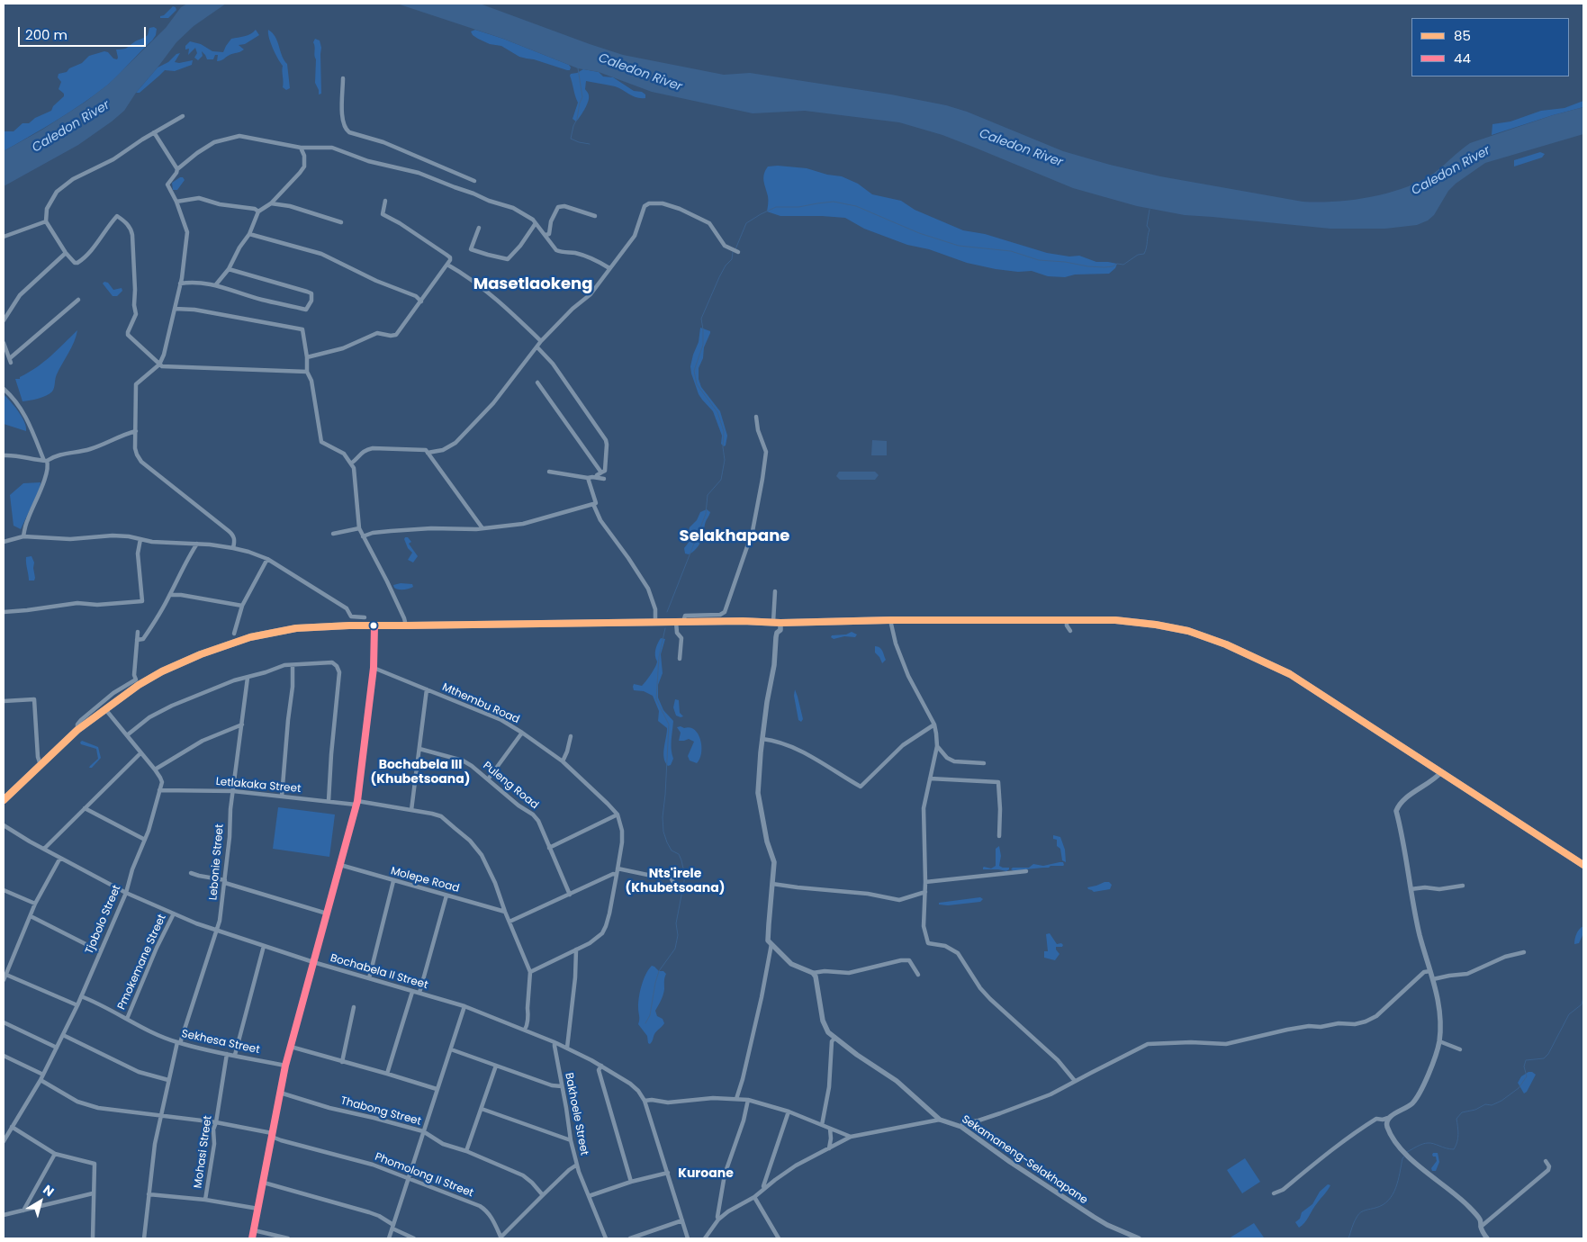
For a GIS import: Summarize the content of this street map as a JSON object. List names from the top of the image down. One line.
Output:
{"streets":{"street":["Mthembu Road","Letlakaka Street","Puleng Road","Lebonie Street","Molepe Road","Tjobolo Street","Pmokemane Street","Bochabela II Street","Sekhesa Street","Thabong Street","Bakhoele Street","Mohasi Street","Sekamaneng-Selakhapane","Phomolong II Street"]},"crossings":[["Letlakaka Street","Lebonie Street"],["Letlakaka Street","Molepe Road"],["Letlakaka Street","Tjobolo Street"],["Lebonie Street","Bochabela II Street"],["Lebonie Street","Sekhesa Street"],["Lebonie Street","Phomolong II Street"],["Tjobolo Street","Bochabela II Street"],["Tjobolo Street","Sekhesa Street"],["Tjobolo Street","Phomolong II Street"],["Pmokemane Street","Bochabela II Street"],["Pmokemane Street","Sekhesa Street"],["Bochabela II Street","Bakhoele Street"],["Sekhesa Street","Mohasi Street"],["Mohasi Street","Phomolong II Street"]],"districts":["Masetlaokeng","Selakhapane","Bochabela III (Khubetsoana)","Nts'irele (Khubetsoana)","Kuroane"],"water":["Caledon River"],"lines":["transit line 85","transit line 44"],"legend":["85","44"],"scale_bar":"200 m","north":"top right"}
